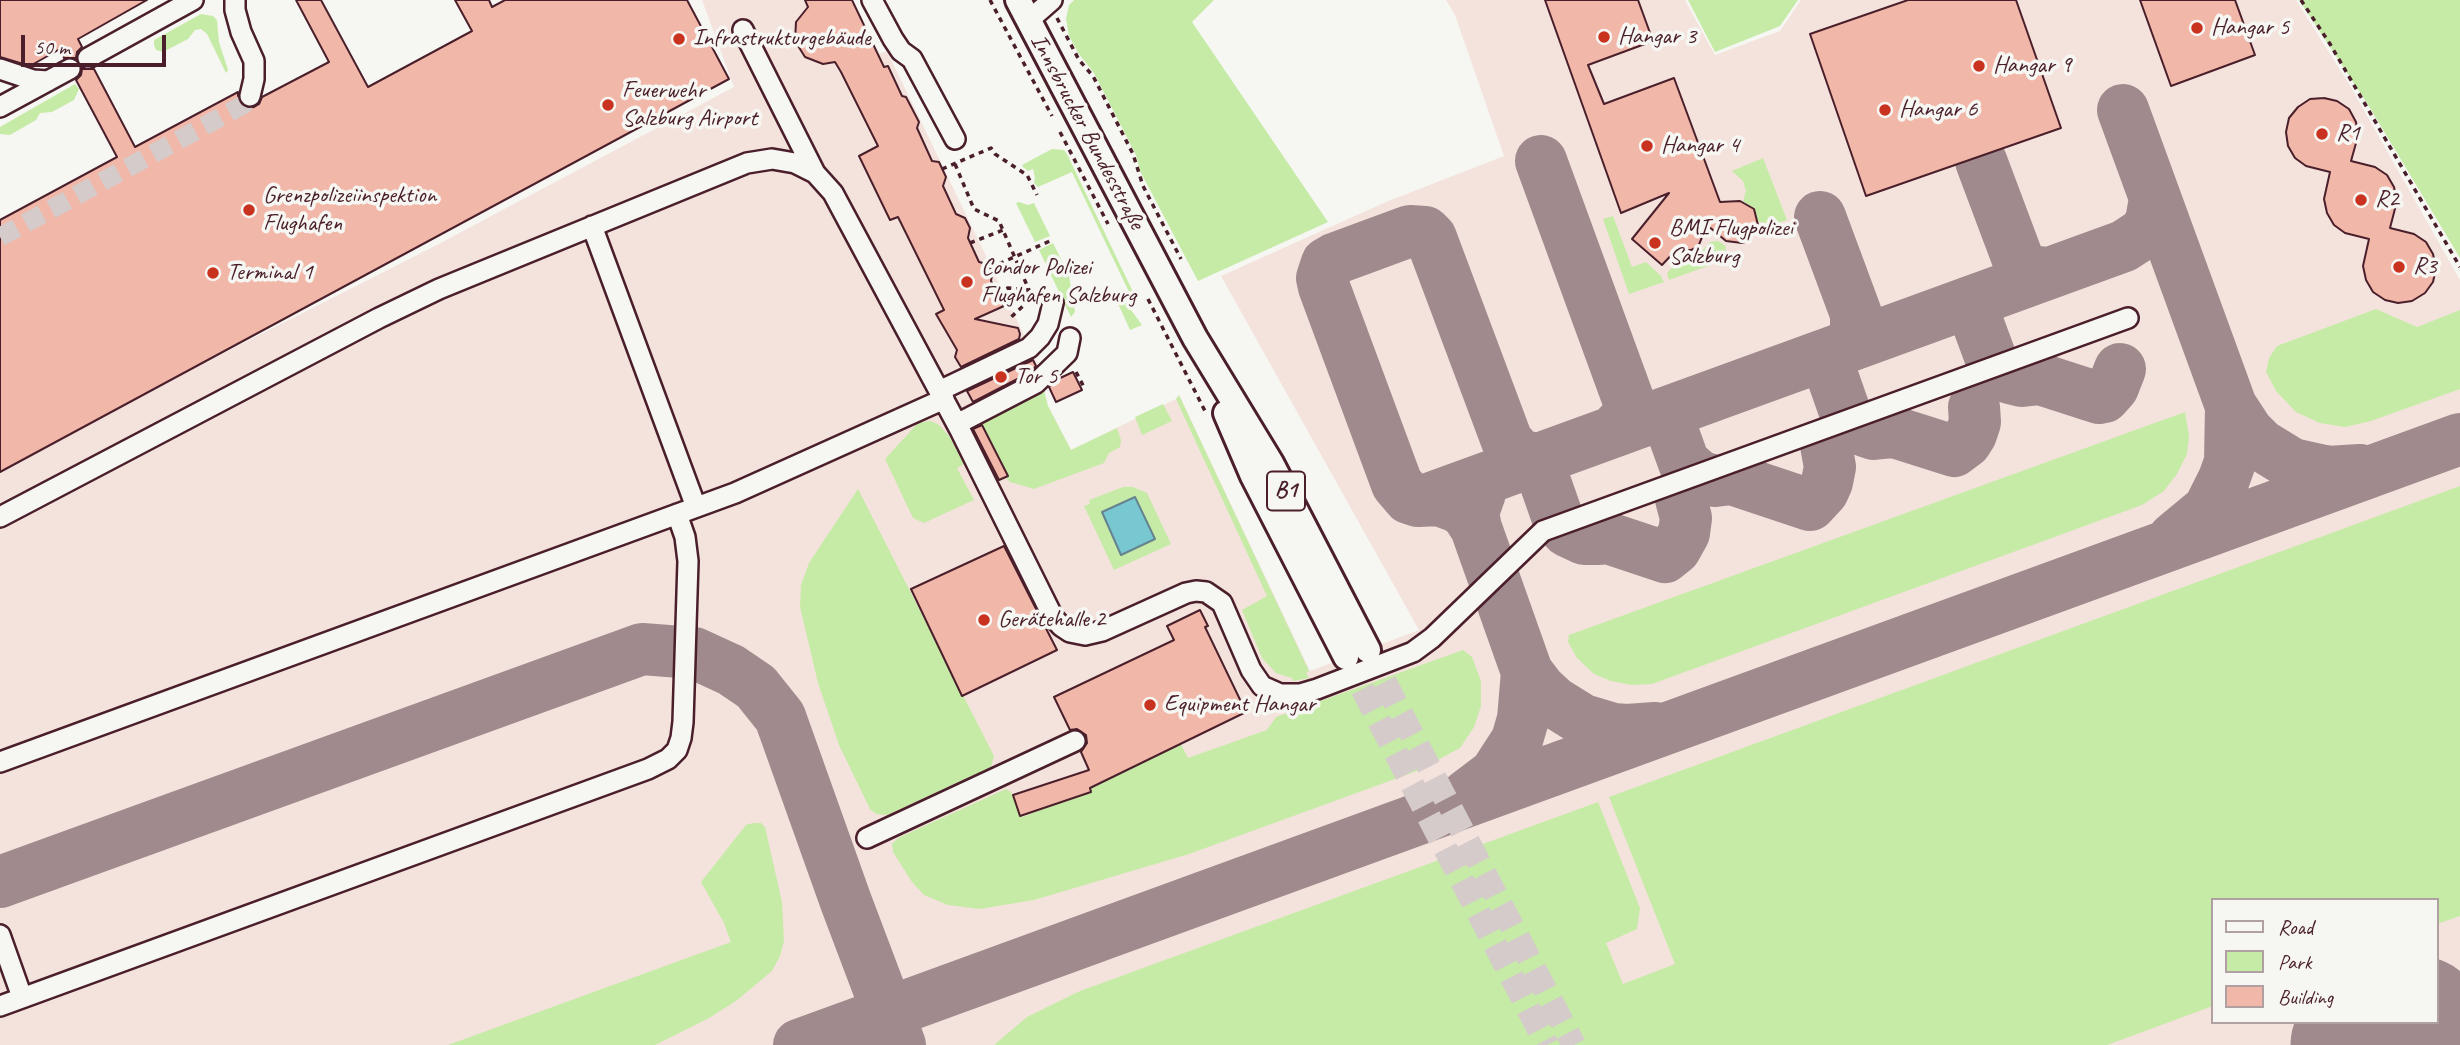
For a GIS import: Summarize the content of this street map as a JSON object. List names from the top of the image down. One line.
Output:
{"streets":{"main road":["Innsbrucker Bundesstraße","B1"]},"places":["Hangar 5","Hangar 3","Infrastrukturgebäude","Hangar 9","Feuerwehr Salzburg Airport","Hangar 6","R1","Hangar 4","R2","Grenzpolizeiinspektion Flughafen","BMI Flugpolizei Salzburg","R3","Terminal 1","Condor Polizei Flughafen Salzburg","Tor 5","Gerätehalle 2","Equipment Hangar"],"legend":["Road","Park","Building"],"scale_bar":"50 m"}
